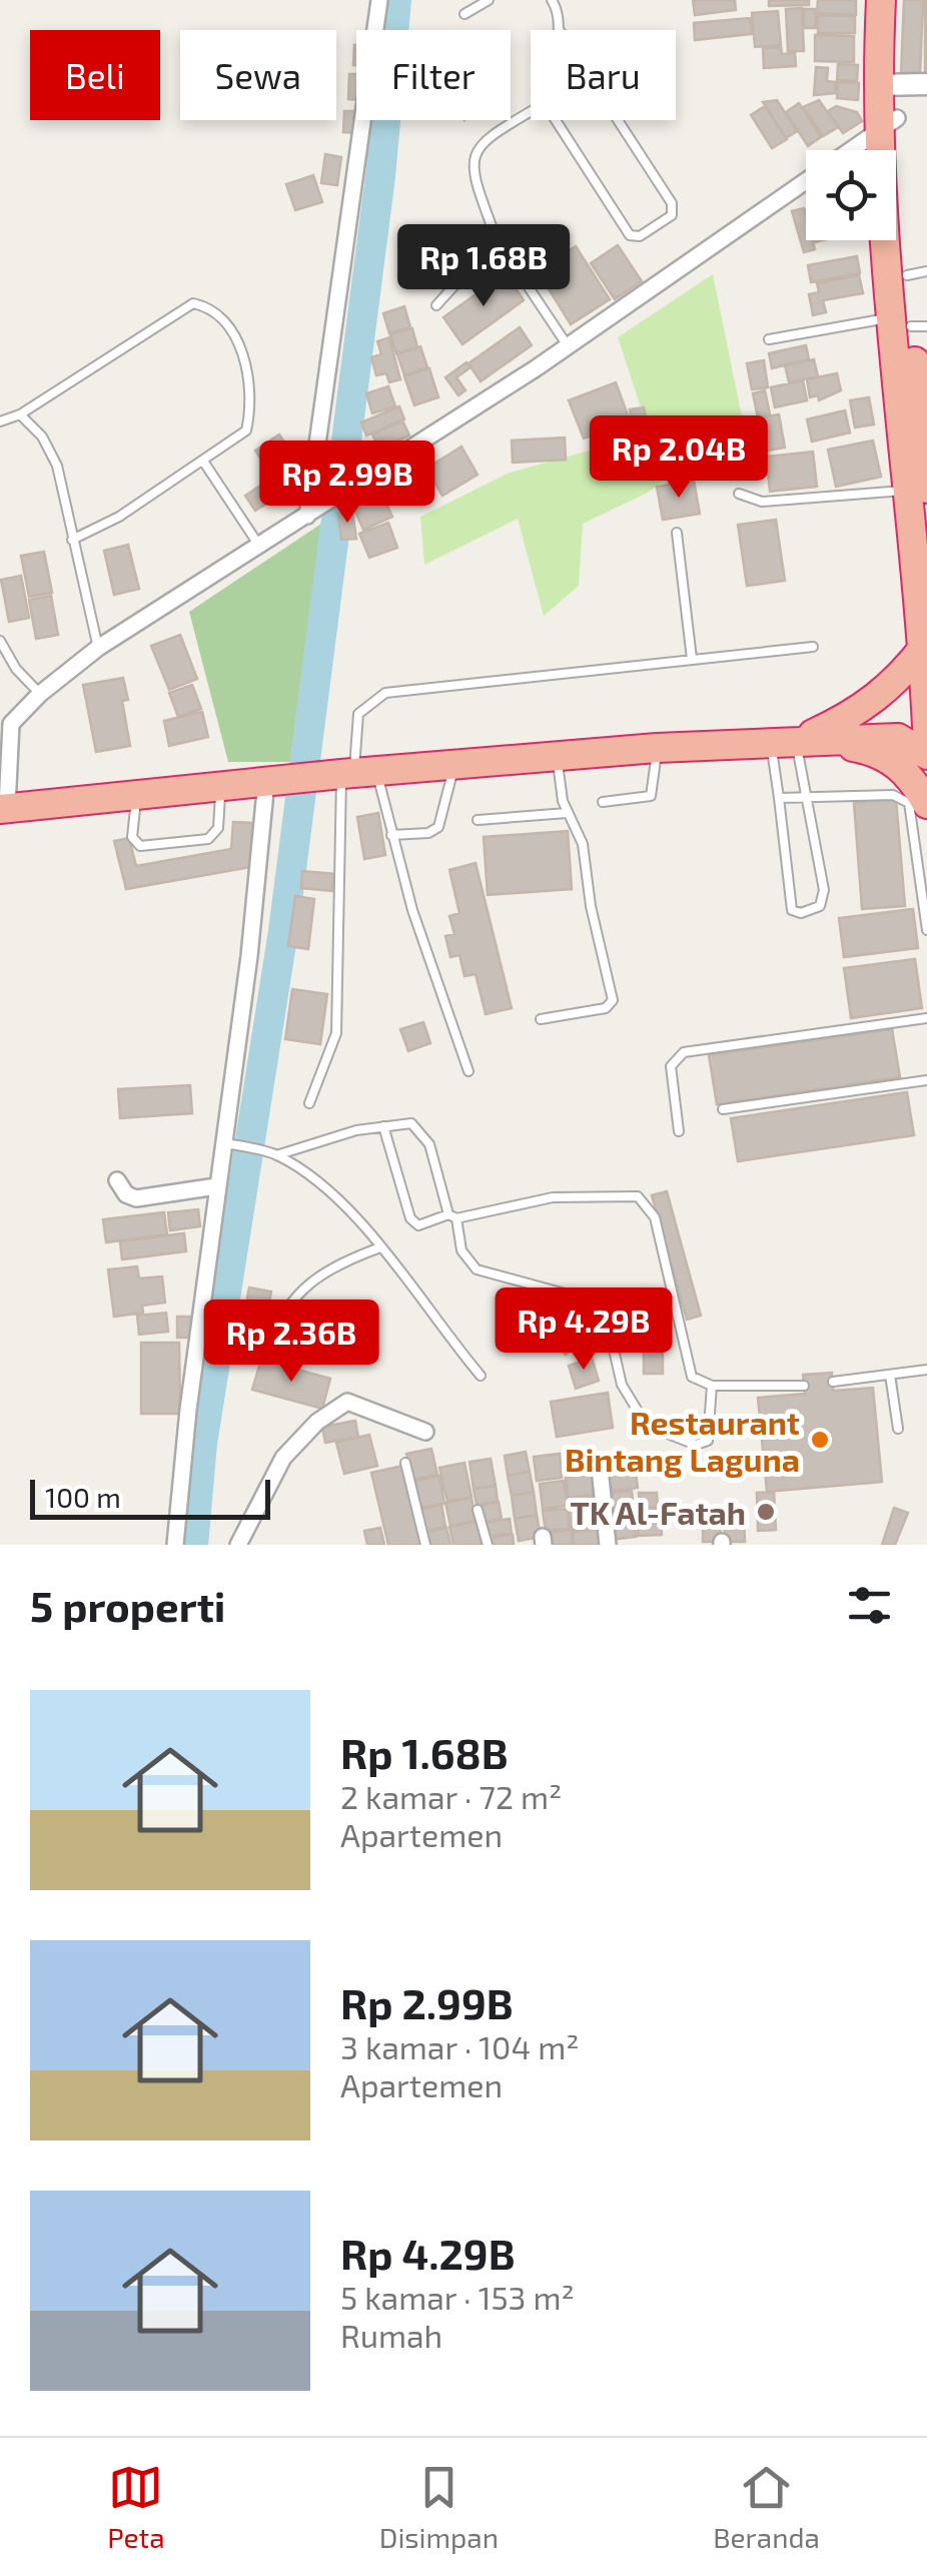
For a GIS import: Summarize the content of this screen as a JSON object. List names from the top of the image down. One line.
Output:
{"places":["Restaurant Bintang Laguna","TK Al-Fatah"],"scale_bar":"100 m","page":{"chip":["Beli","Sewa","Filter","Baru"],"price":["Rp 1.68B","Rp 2.04B","Rp 2.99B","Rp 4.29B","Rp 2.36B"],"scale":"100 m","heading":"5 properti","list":[{"name":"Rp 1.68B","note":"2 kamar · 72 m² · Apartemen"},{"name":"Rp 2.99B","note":"3 kamar · 104 m² · Apartemen"},{"name":"Rp 4.29B","note":"5 kamar · 153 m² · Rumah"}],"tabs":["Peta","Disimpan","Beranda"]}}
